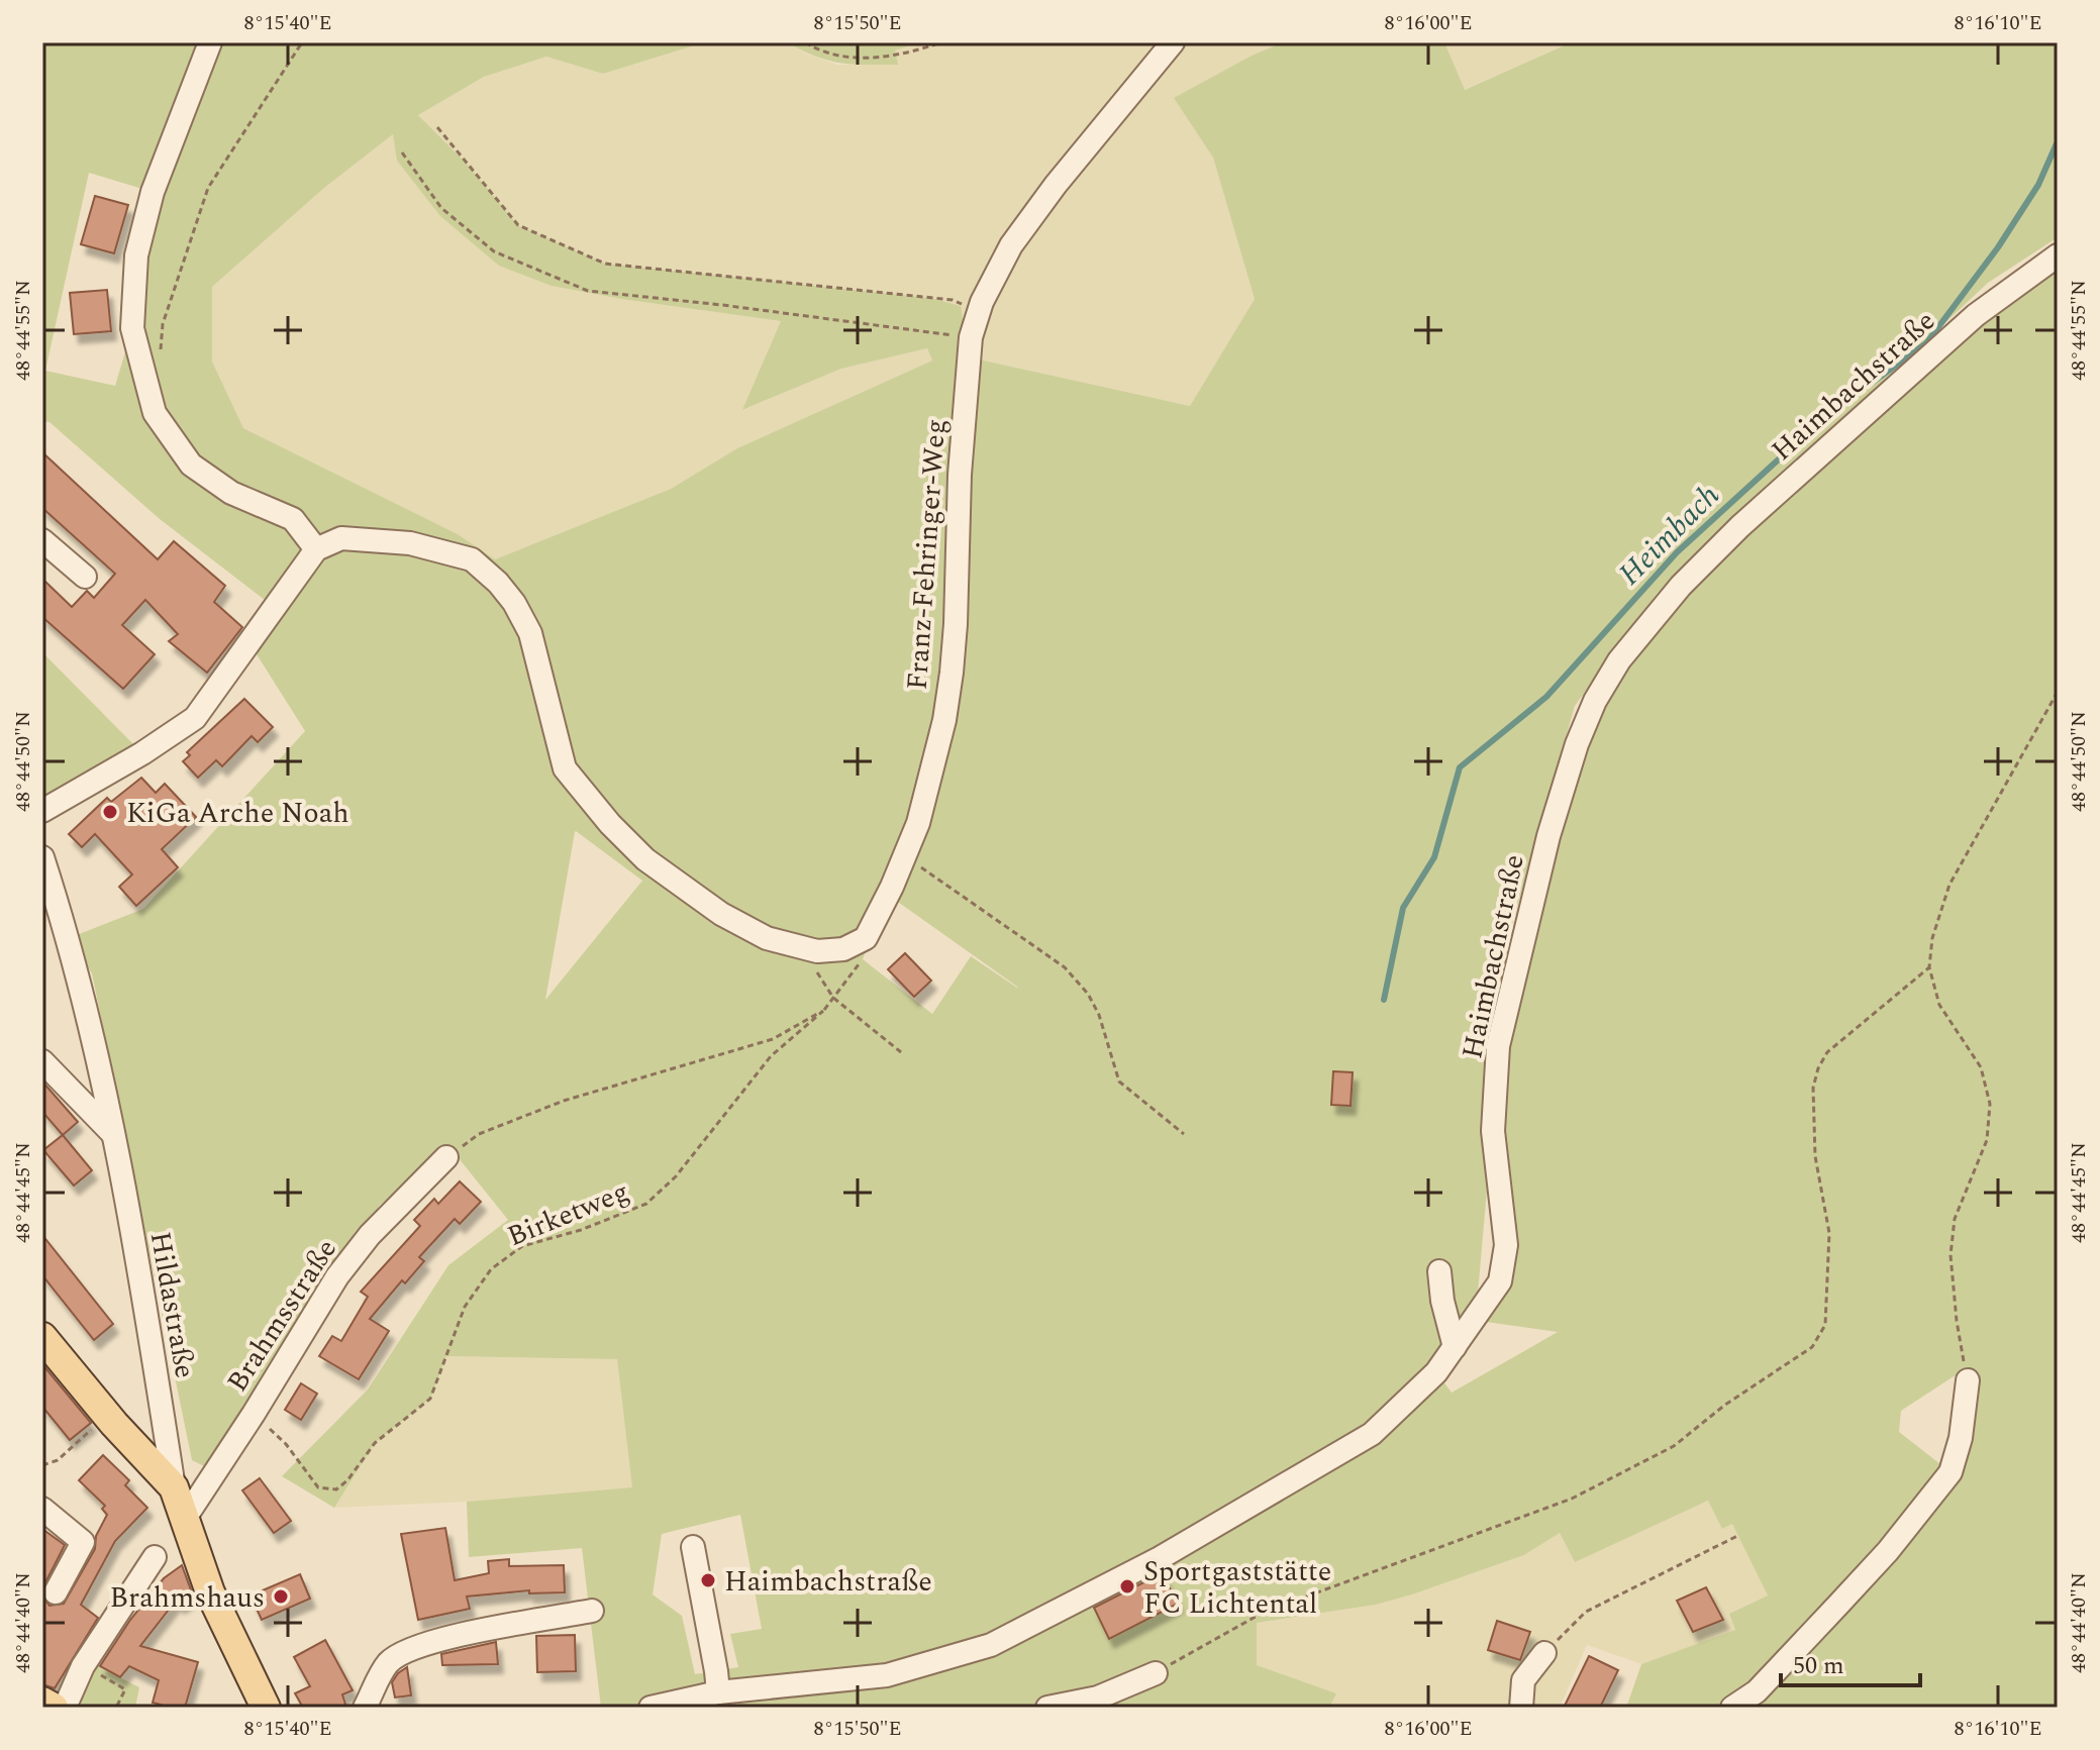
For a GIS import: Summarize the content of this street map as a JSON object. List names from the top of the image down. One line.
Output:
{"streets":{"street":["Haimbachstraße","Franz-Fehringer-Weg","Hildastraße","Brahmsstraße"],"path":["Birketweg"]},"crossings":[["Birketweg","Brahmsstraße"]],"water":["Heimbach"],"places":["KiGa Arche Noah","Haimbachstraße","Sportgaststätte FC Lichtental","Brahmshaus"],"scale_bar":"50 m","coordinates":["8°15'40\"E","8°15'50\"E","8°16'00\"E","8°16'10\"E","48°44'55\"N","48°44'50\"N","48°44'45\"N","48°44'40\"N"]}
